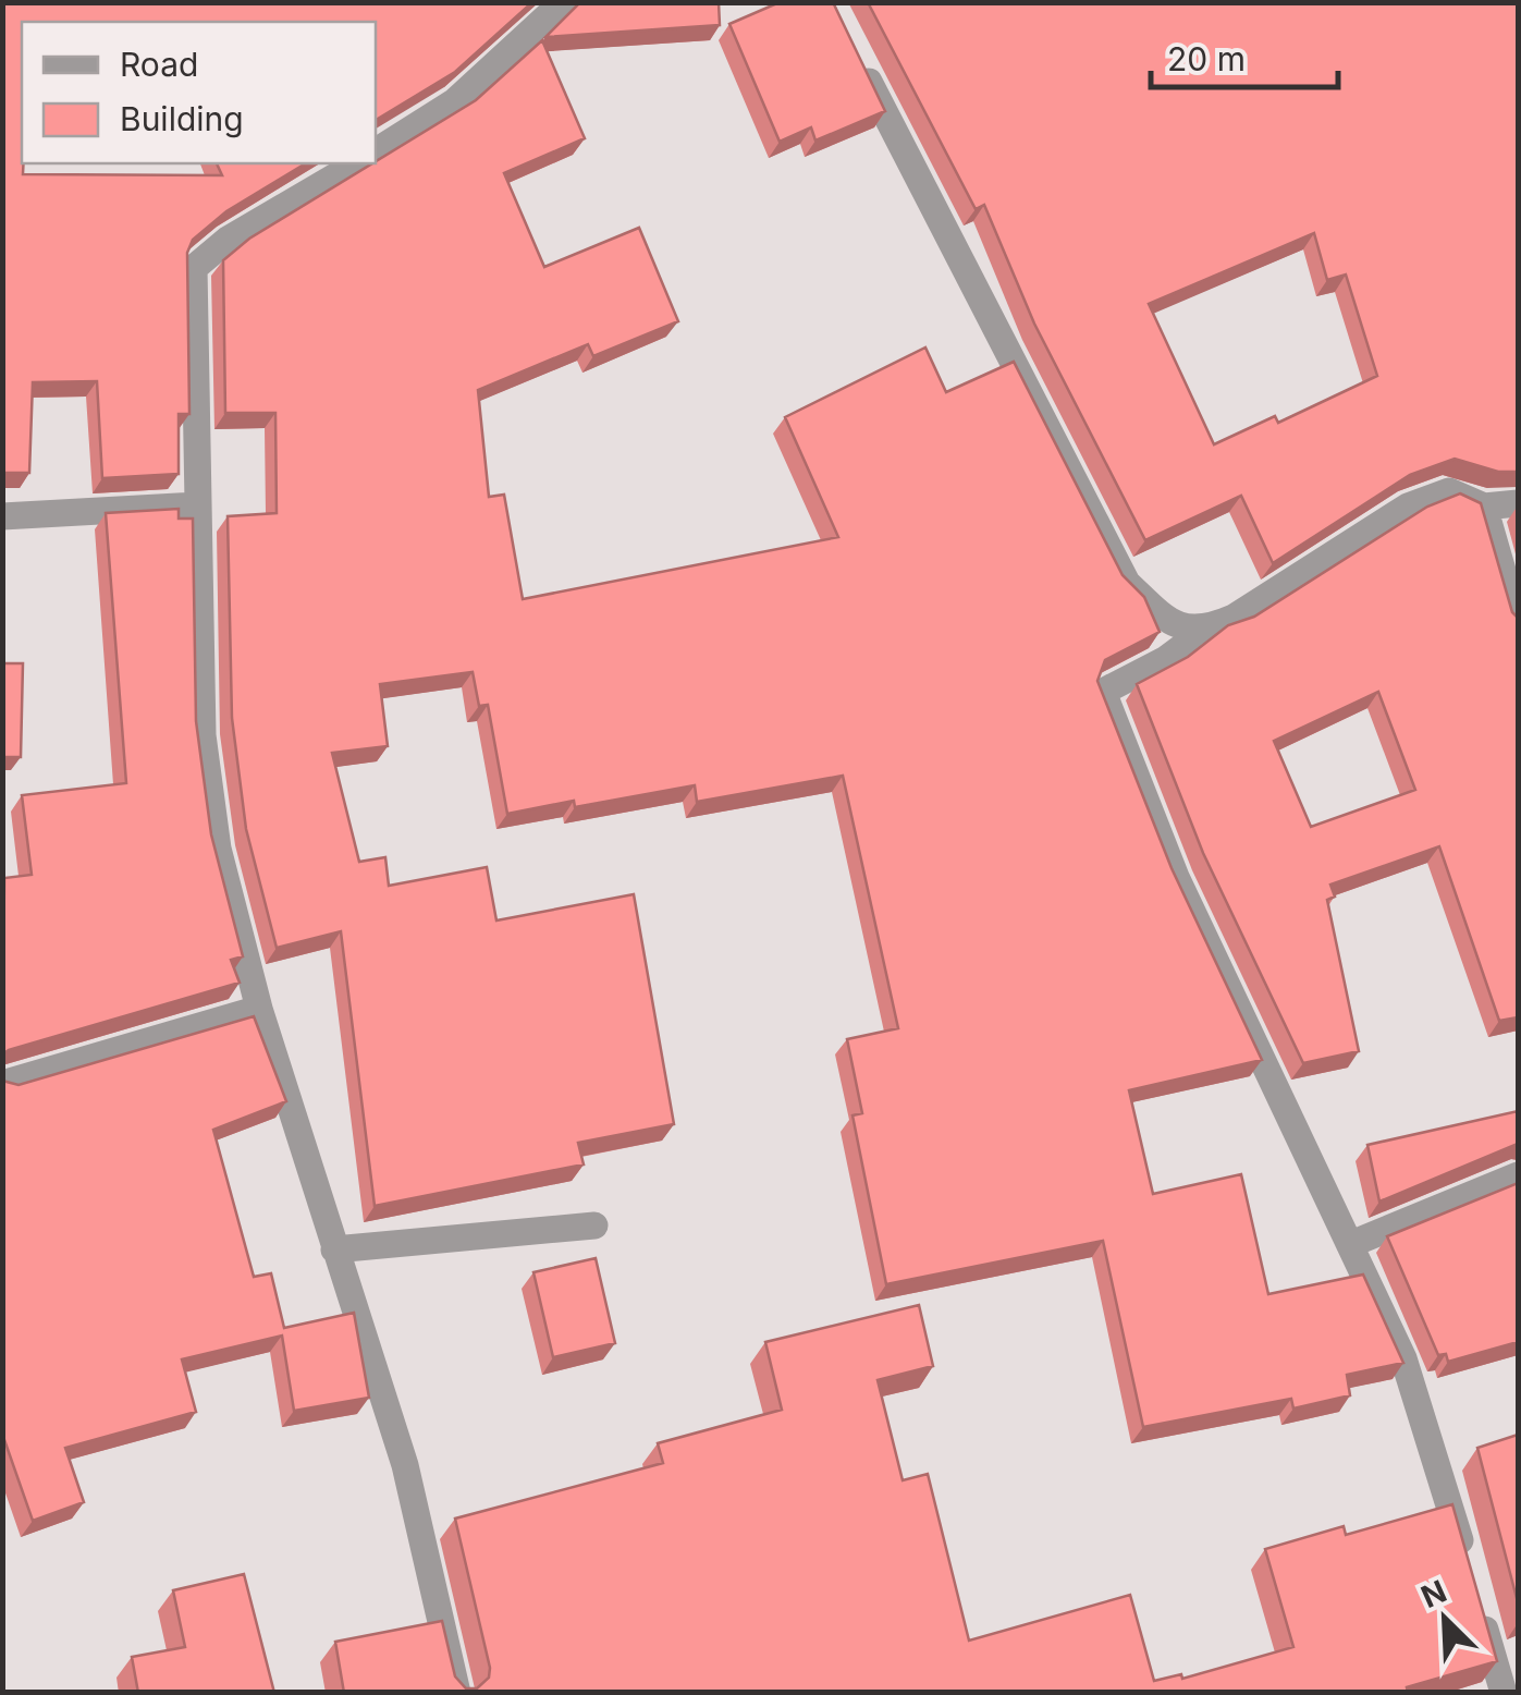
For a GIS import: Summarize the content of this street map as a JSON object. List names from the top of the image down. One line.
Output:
{"legend":["Road","Building"],"scale_bar":"20 m","north":"top left"}
